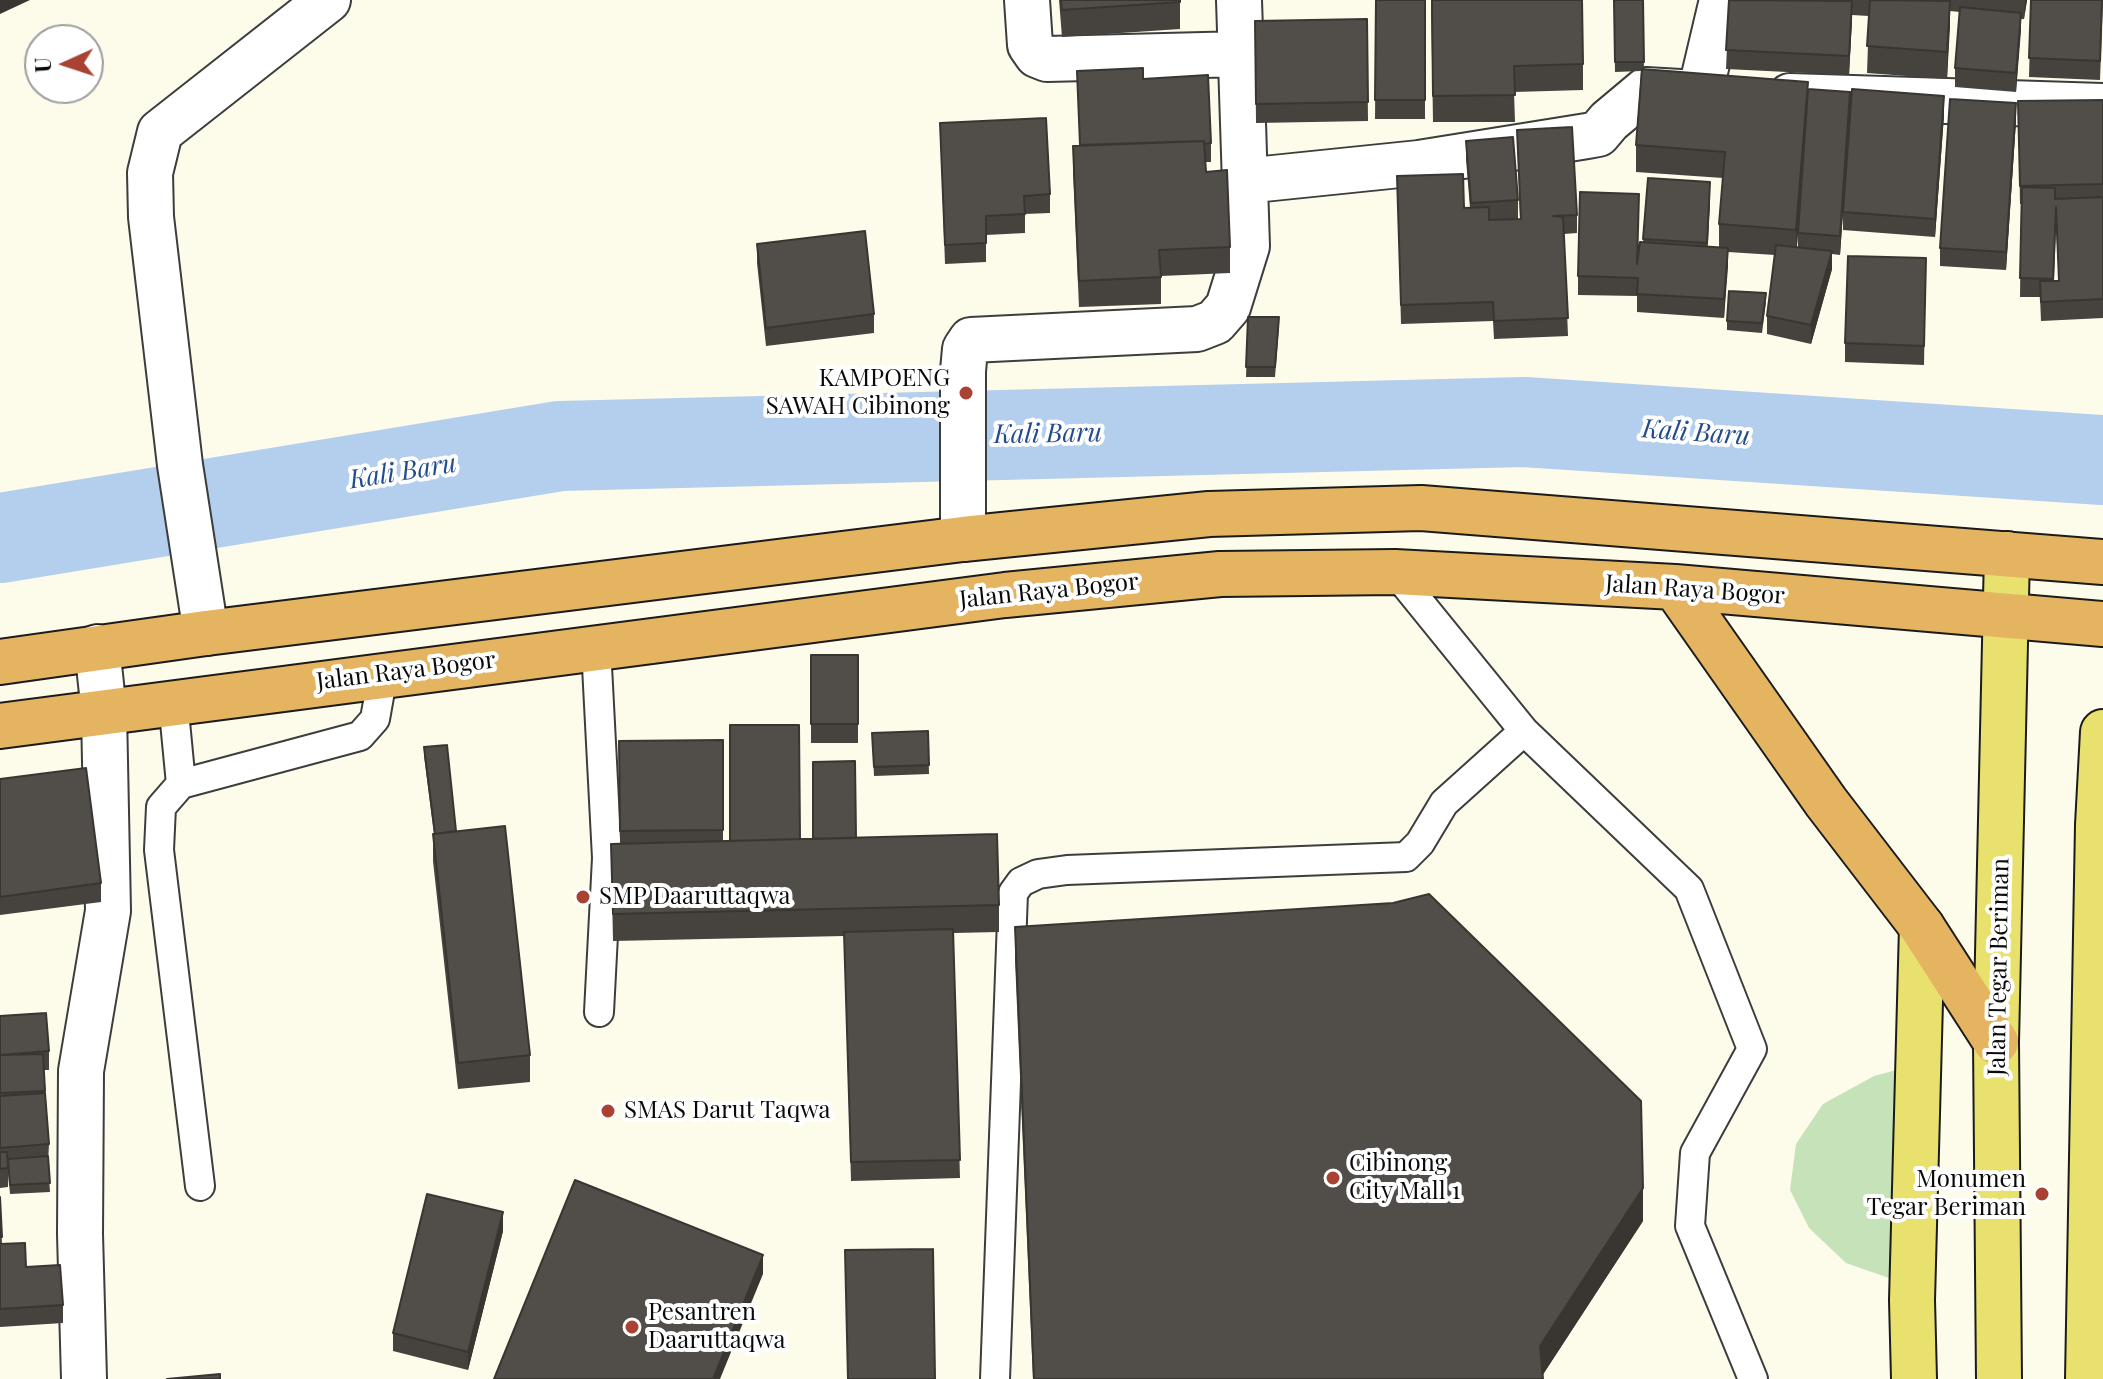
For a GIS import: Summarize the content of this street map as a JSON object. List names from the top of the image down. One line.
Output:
{"streets":{"highway":["Jalan Raya Bogor"],"main road":["Jalan Tegar Beriman"]},"crossings":[["Jalan Raya Bogor","Jalan Tegar Beriman"]],"water":["Kali Baru"],"places":["KAMPOENG SAWAH Cibinong","SMP Daaruttaqwa","SMAS Darut Taqwa","Cibinong City Mall 1","Monumen Tegar Beriman","Pesantren Daaruttaqwa"],"north":"left"}
